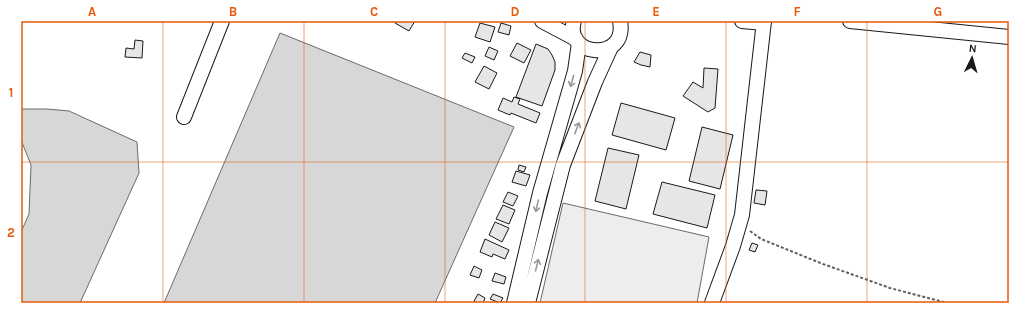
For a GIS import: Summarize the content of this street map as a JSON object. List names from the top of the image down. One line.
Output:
{"north":"top","grid":{"columns":["A","B","C","D","E","F","G"],"rows":["1","2"]}}
